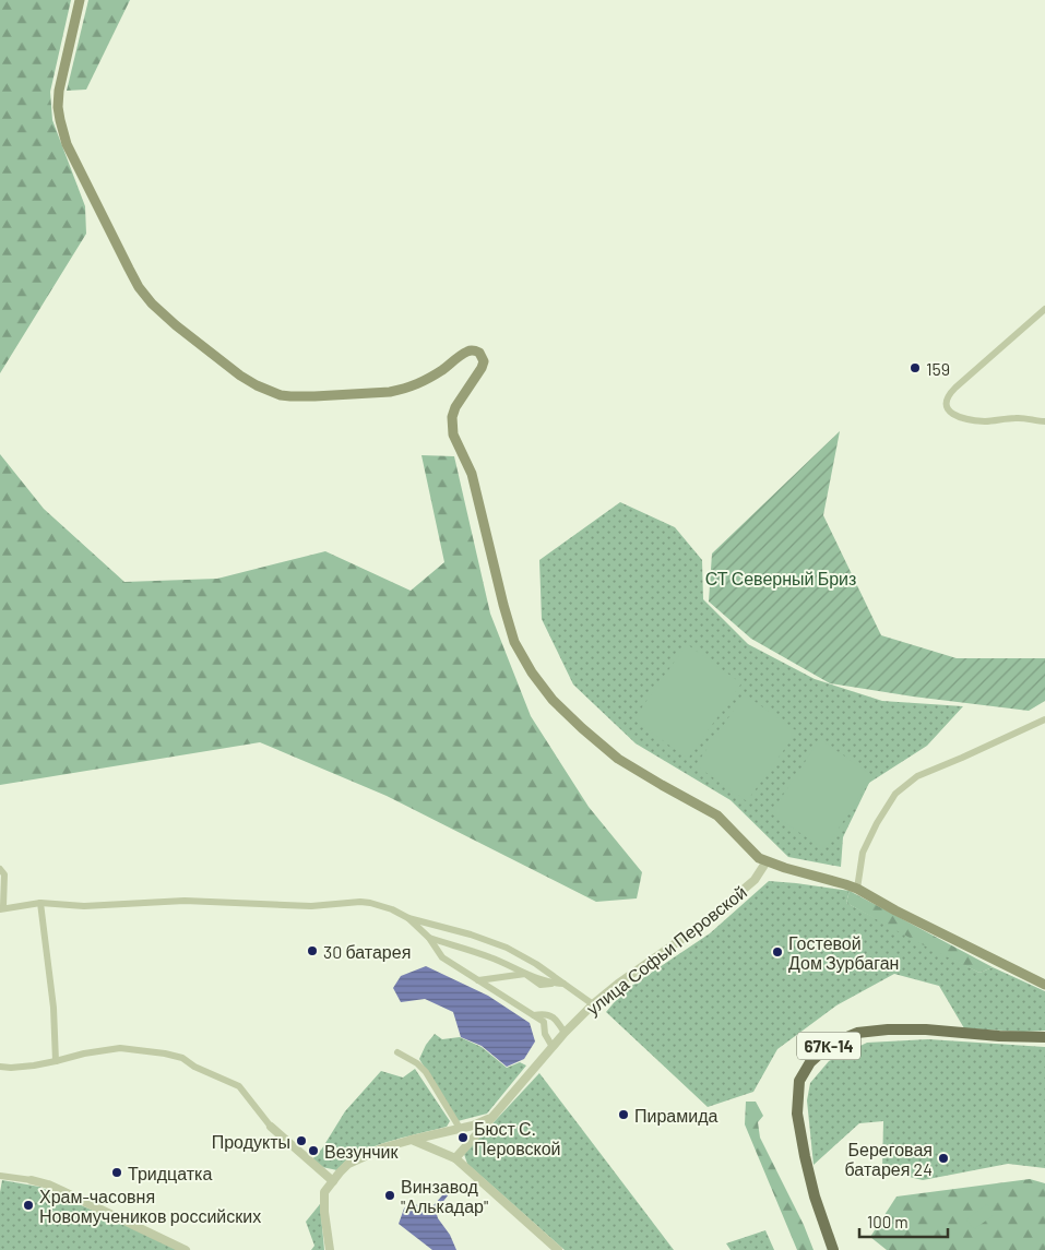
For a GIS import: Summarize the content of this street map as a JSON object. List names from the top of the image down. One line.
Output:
{"streets":{"main road":["67К-14"],"street":["улица Софьи Перовской"]},"parks":["СТ Северный Бриз"],"places":["159","30 батарея","Гостевой Дом Зурбаган","Пирамида","Бюст С. Перовской","Продукты","Везунчик","Береговая батарея 24","Тридцатка","Винзавод \"Алькадар\"","Храм-часовня Новомучеников российских"],"scale_bar":"100 m"}
